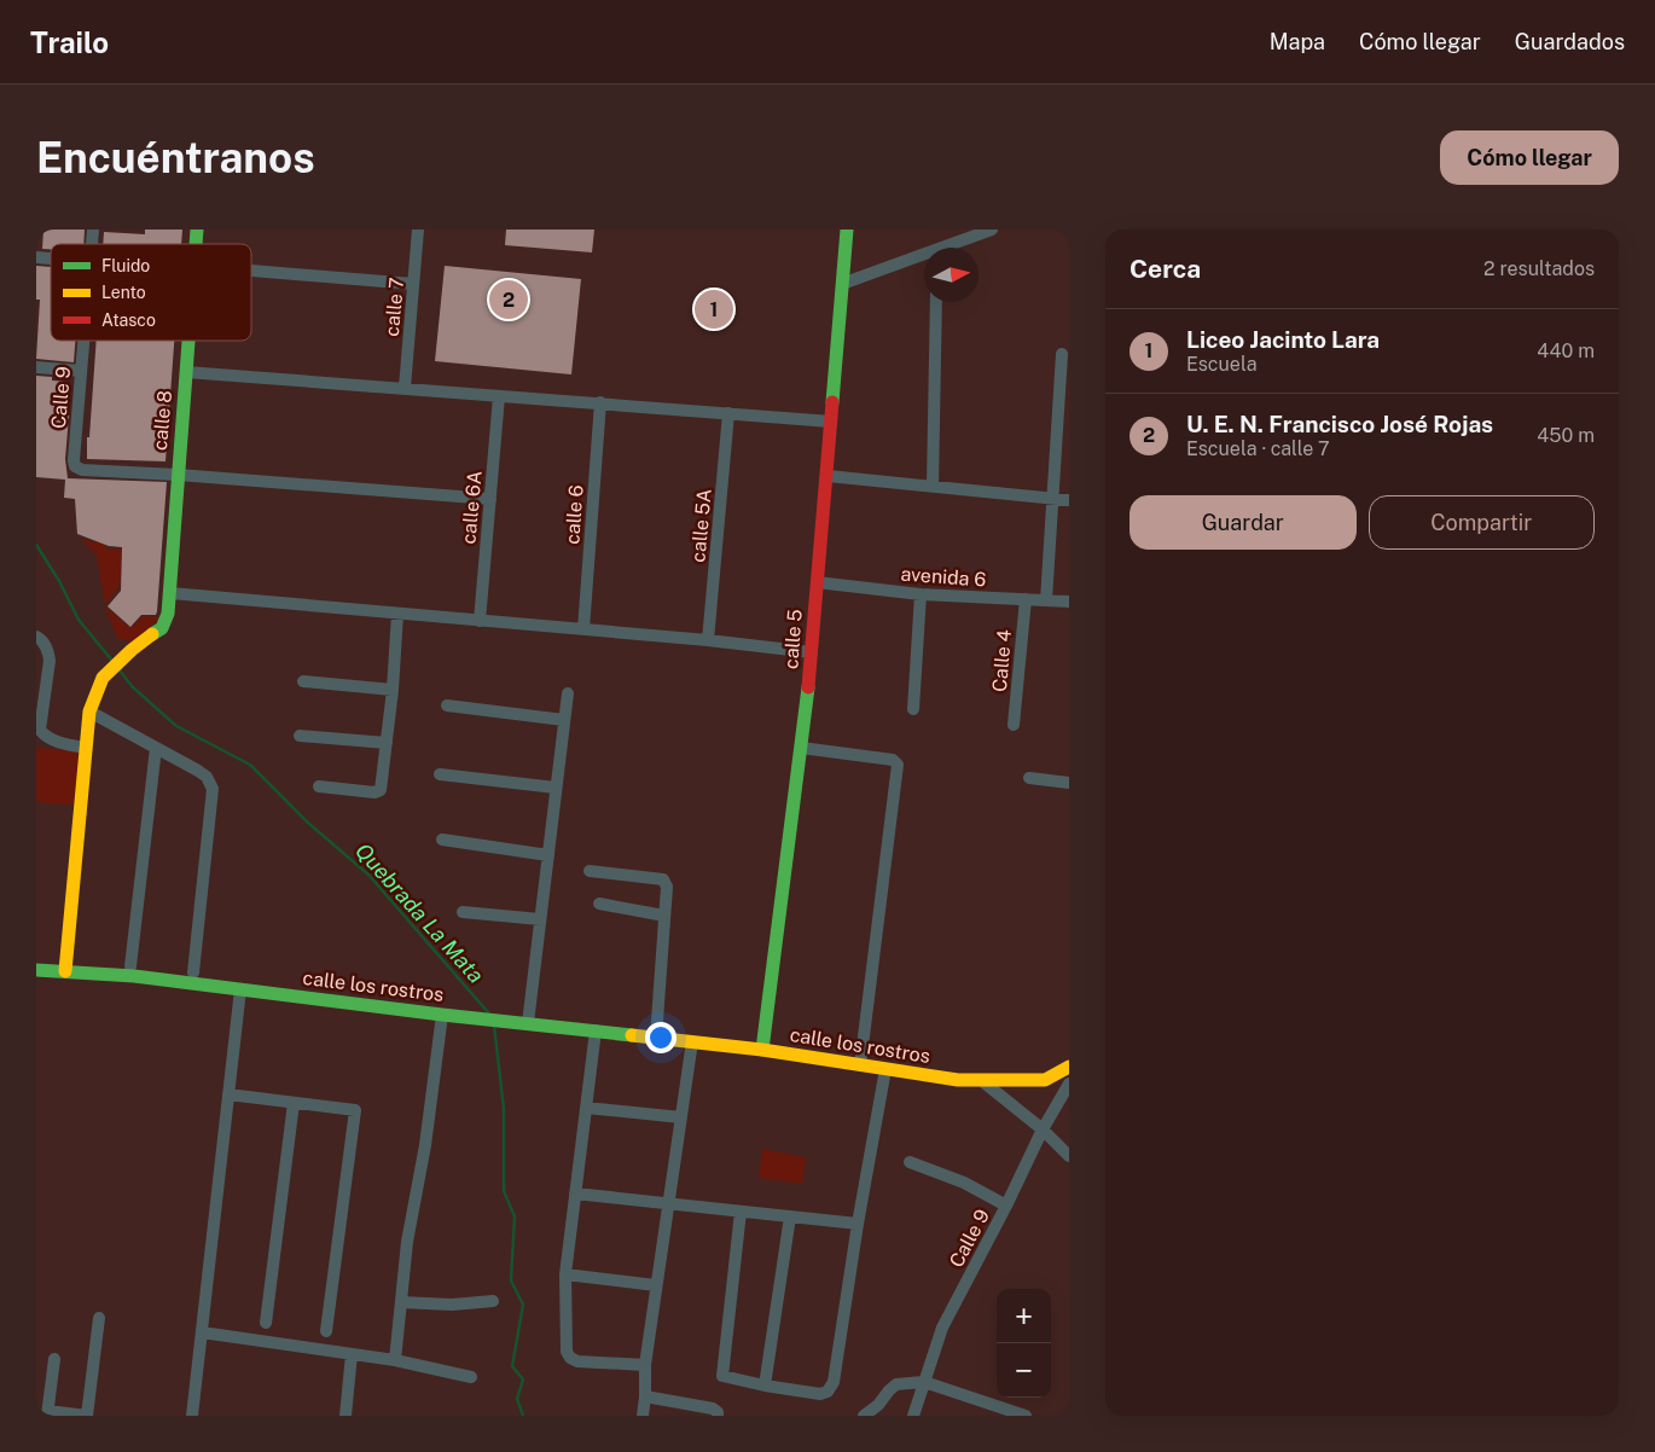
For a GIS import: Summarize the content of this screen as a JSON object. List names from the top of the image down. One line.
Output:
{"streets":{"street":["calle 7","Calle 9","calle 8","calle 6A","calle 6","calle 5A","avenida 6","calle 5","Calle 4","calle los rostros"]},"crossings":[["Calle 9","calle 8"],["avenida 6","calle 5"],["avenida 6","Calle 4"],["calle 5","calle los rostros"]],"water":["Quebrada La Mata"],"legend":["Fluido","Lento","Atasco"],"north":"right","page":{"header":"Trailo","nav":["Mapa","Cómo llegar","Guardados"],"buttons":["Cómo llegar",["Guardar","Compartir"]],"title":"Encuéntranos","heading":["Cerca","2 resultados"],"pins":["2","1"],"list":[{"mark":"1","name":"Liceo Jacinto Lara","note":"Escuela","value":"440 m"},{"mark":"2","name":"U. E. N. Francisco José Rojas","note":"Escuela · calle 7","value":"450 m"}],"map_buttons":["+","−"]}}
